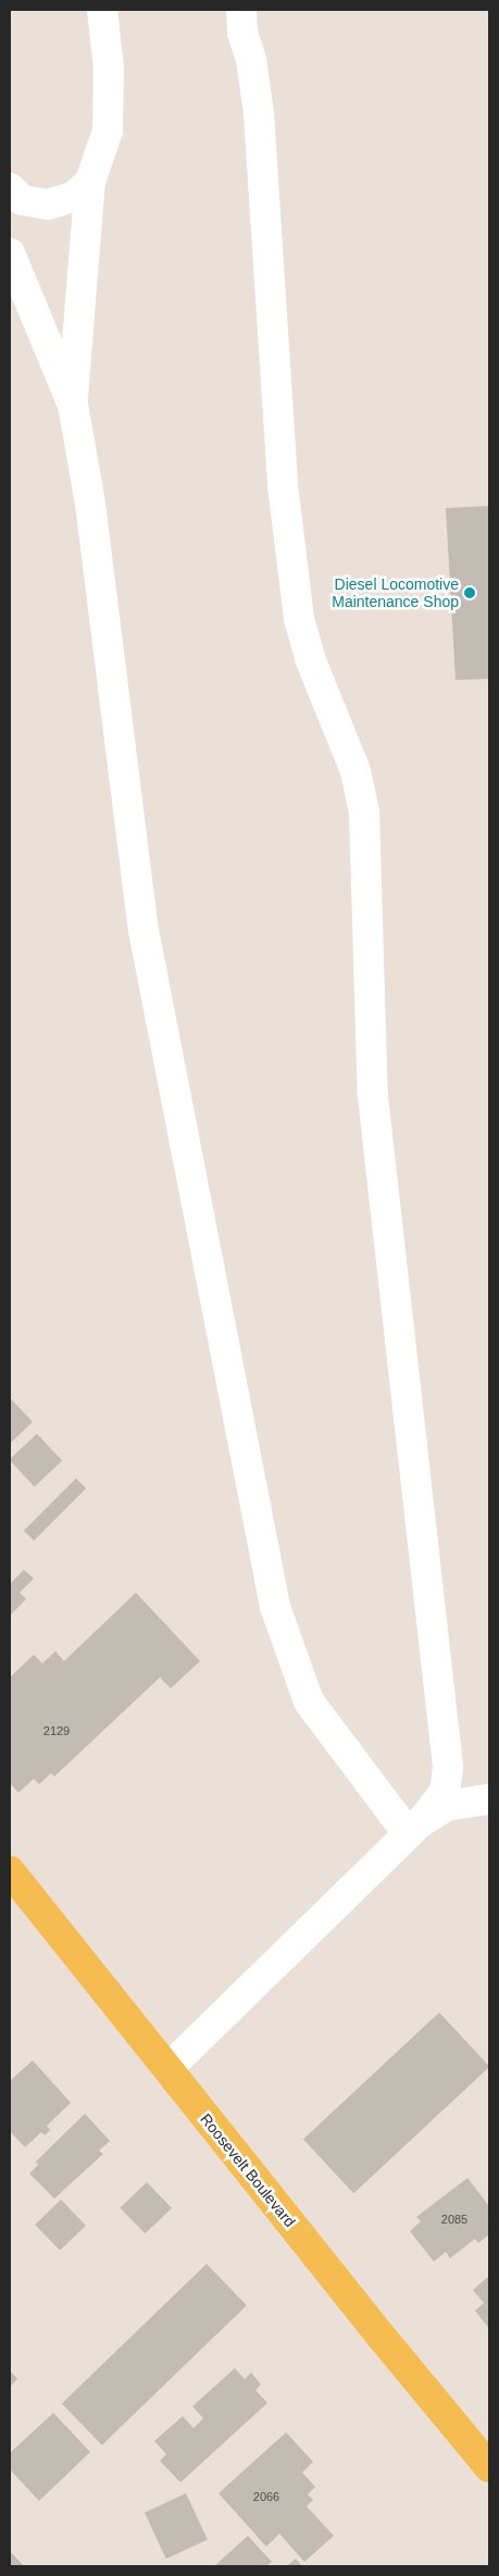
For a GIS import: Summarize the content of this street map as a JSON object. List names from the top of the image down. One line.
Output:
{"streets":{"main road":["Roosevelt Boulevard"]},"places":["Diesel Locomotive Maintenance Shop"],"house_numbers":["2129","2085","2066"]}
